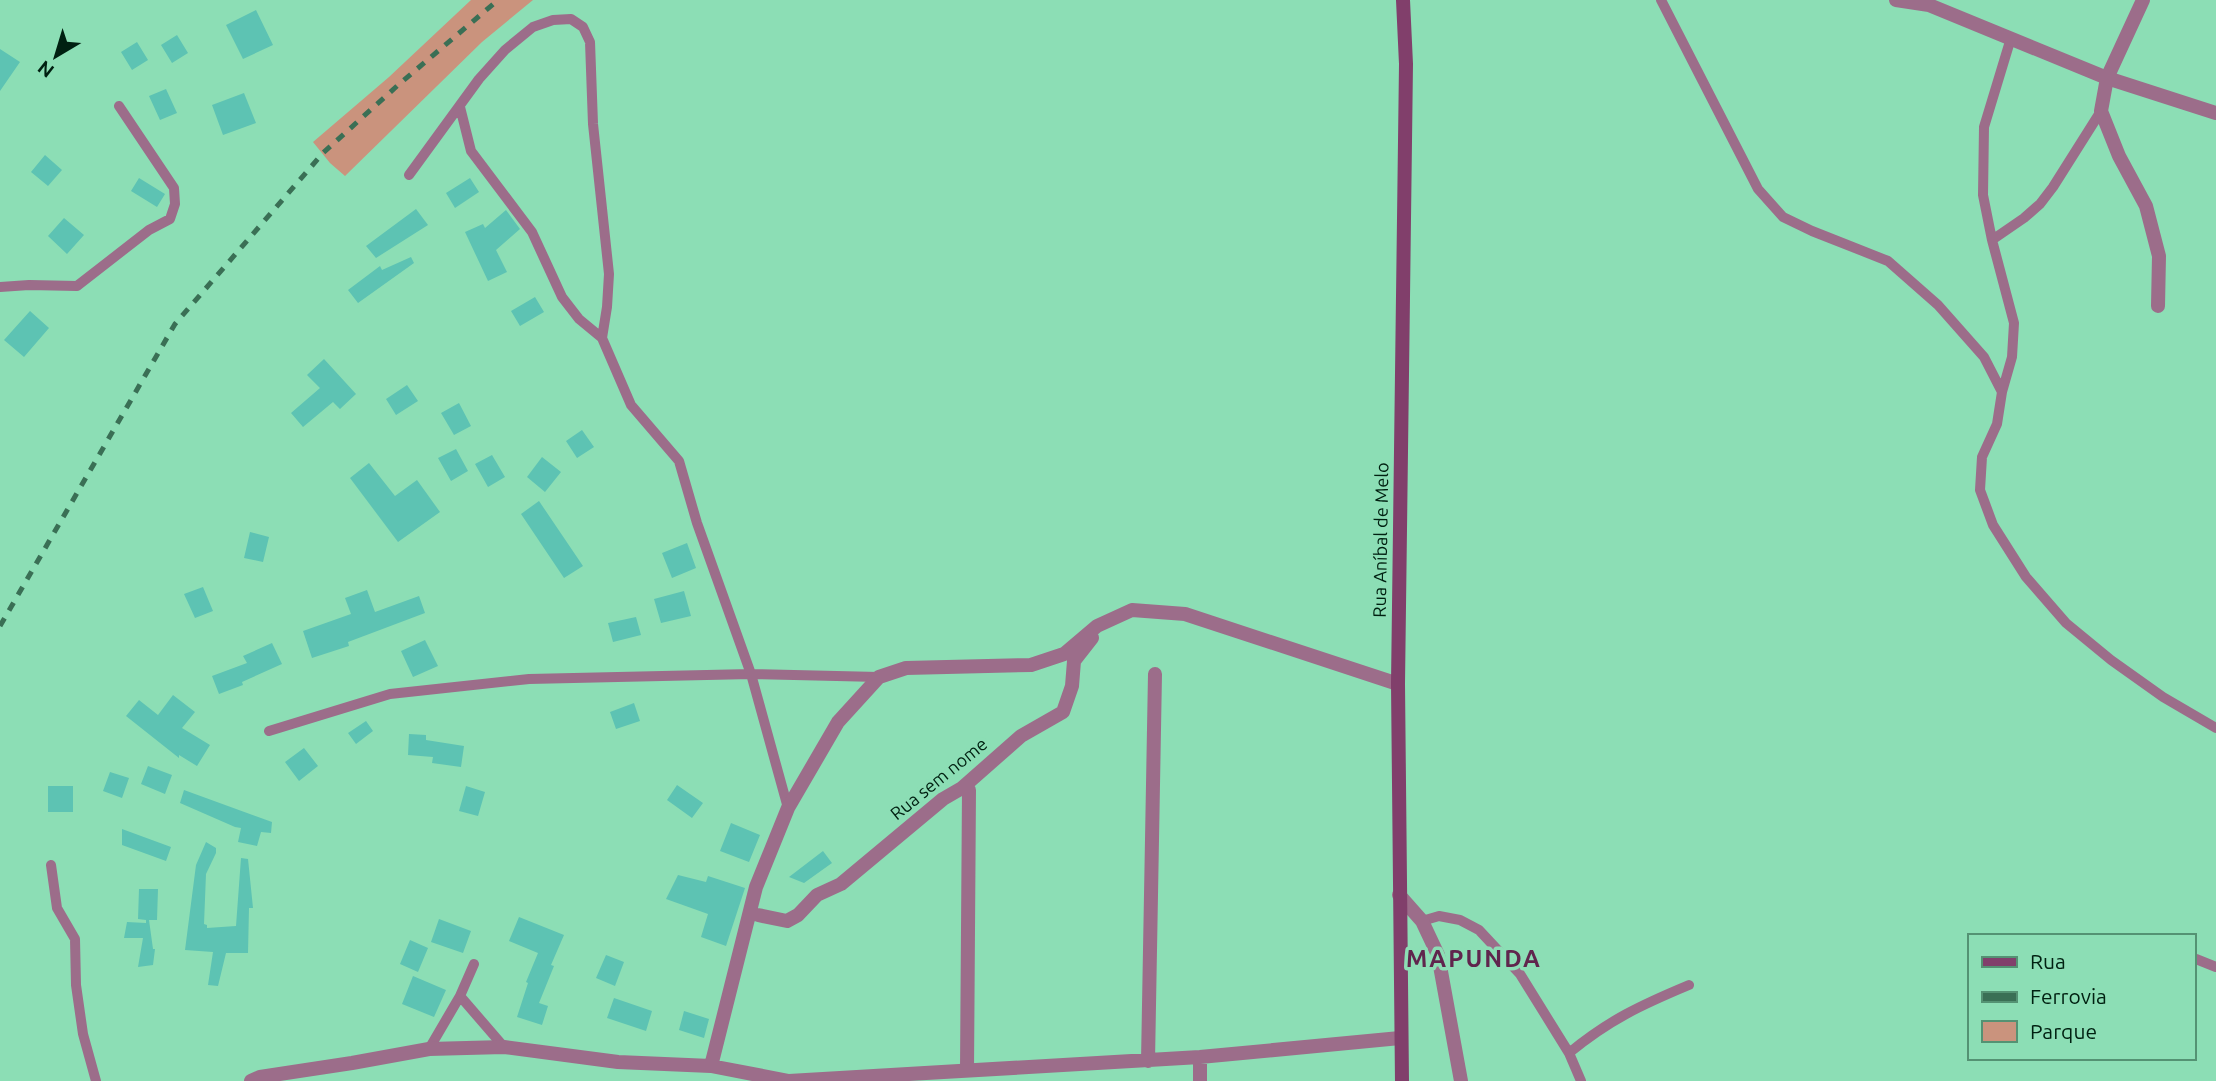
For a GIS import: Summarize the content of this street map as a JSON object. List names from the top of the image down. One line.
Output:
{"streets":{"street":["Rua Aníbal de Melo","Rua sem nome"]},"districts":["MAPUNDA"],"legend":["Rua","Ferrovia","Parque"],"north":"bottom left"}
